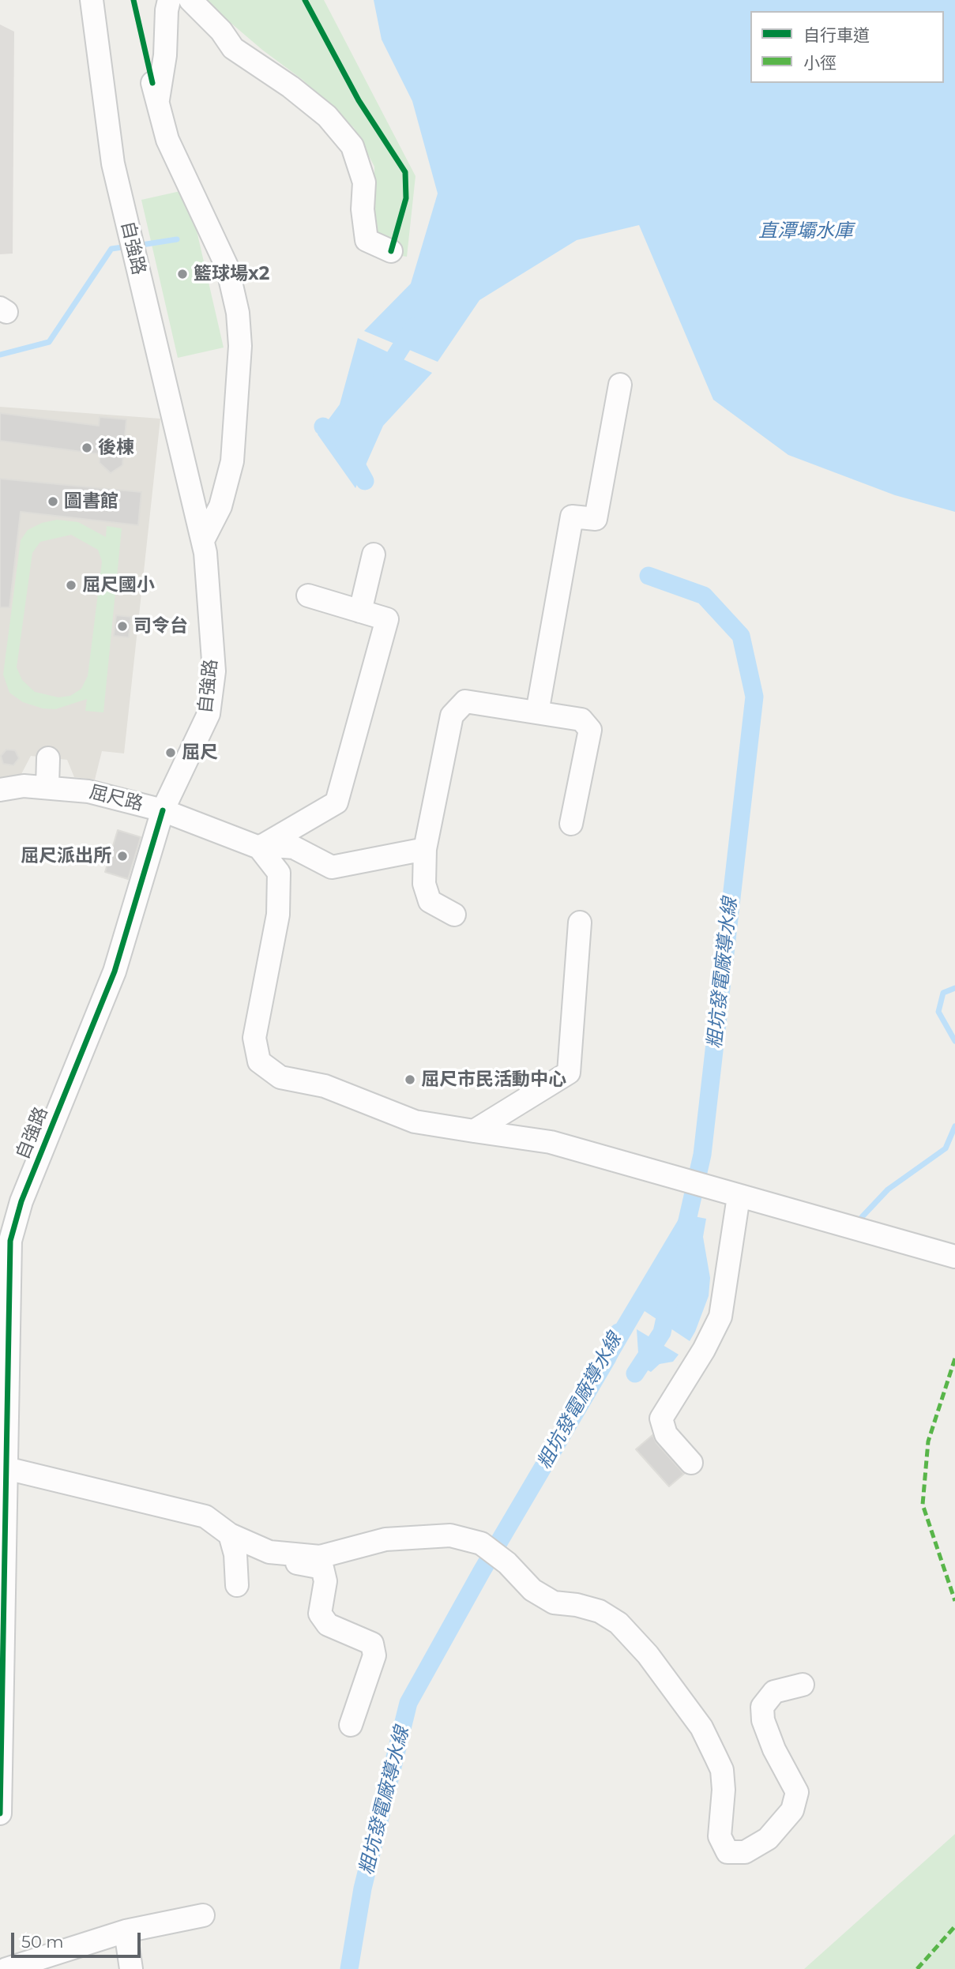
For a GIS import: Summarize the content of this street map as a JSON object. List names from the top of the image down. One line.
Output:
{"streets":{"street":["自強路","屈尺路"]},"crossings":[["自強路","屈尺路"]],"water":["直潭壩水庫","粗坑發電廠導水線"],"places":["籃球場x2","後棟","圖書館","屈尺國小","司令台","屈尺","屈尺派出所","屈尺市民活動中心"],"legend":["自行車道","小徑"],"scale_bar":"50 m"}
